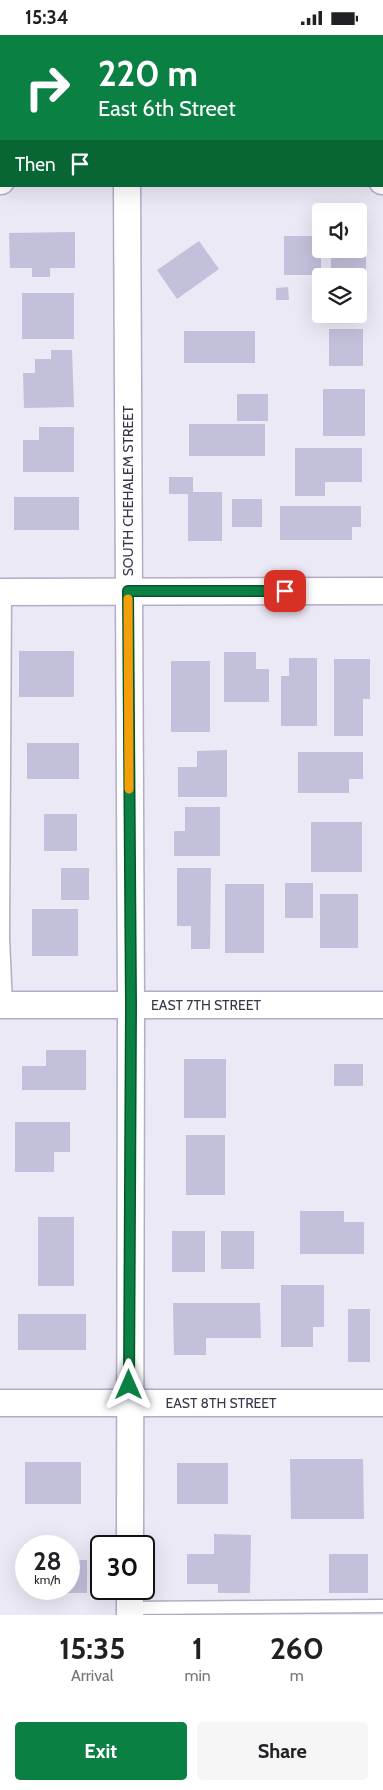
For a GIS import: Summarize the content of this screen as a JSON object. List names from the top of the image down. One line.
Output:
{"streets":{"street":["SOUTH CHEHALEM STREET","EAST 7TH STREET","EAST 8TH STREET"]},"crossings":[["SOUTH CHEHALEM STREET","EAST 7TH STREET"],["SOUTH CHEHALEM STREET","EAST 8TH STREET"]],"page":{"status":"15:34","turn":["220 m","East 6th Street"],"then":"Then","speed":"28 km/h","limit":"30","eta":["15:35","Arrival","1","min","260","m"],"buttons":["Exit","Share"]}}
